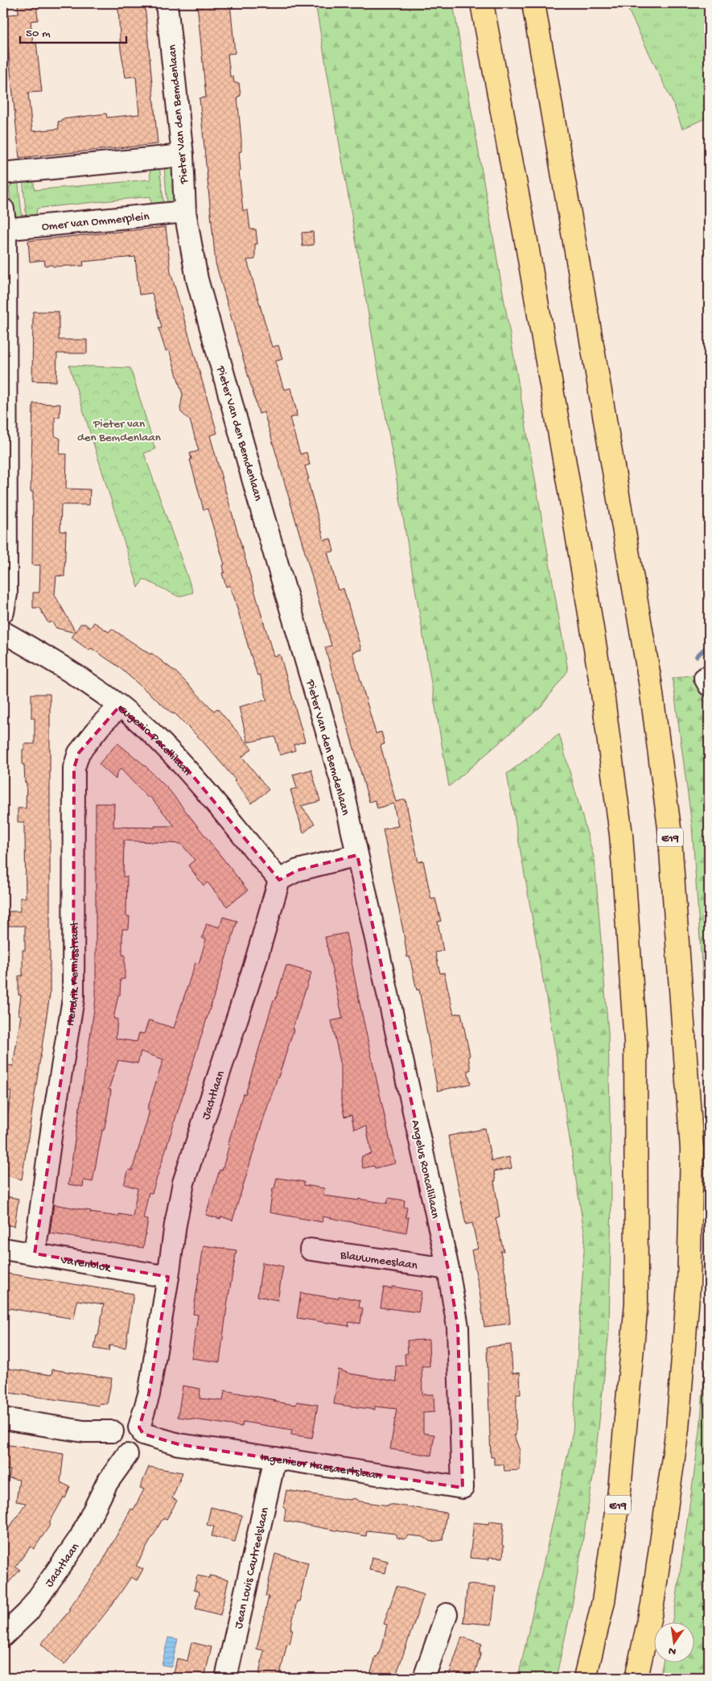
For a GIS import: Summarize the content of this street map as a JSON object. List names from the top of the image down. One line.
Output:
{"streets":{"highway":["E19"],"street":["Pieter Van den Bemdenlaan","Omer van Ommerplein","Eugenio Pacellilaan","Hendrik Kennisstraat","Jachtlaan","Angelus Roncallilaan","Blauwmeeslaan","Varenblok","Ingenieur Haesaertslaan","Jean Louis Cautreelslaan"]},"crossings":[["Pieter Van den Bemdenlaan","Omer van Ommerplein"],["Pieter Van den Bemdenlaan","Angelus Roncallilaan"],["Eugenio Pacellilaan","Hendrik Kennisstraat"],["Eugenio Pacellilaan","Jachtlaan"],["Hendrik Kennisstraat","Varenblok"],["Jachtlaan","Varenblok"],["Jachtlaan","Ingenieur Haesaertslaan"],["Angelus Roncallilaan","Blauwmeeslaan"],["Angelus Roncallilaan","Ingenieur Haesaertslaan"],["Ingenieur Haesaertslaan","Jean Louis Cautreelslaan"]],"parks":["Pieter van den Bemdenlaan"],"scale_bar":"50 m","north":"bottom"}
